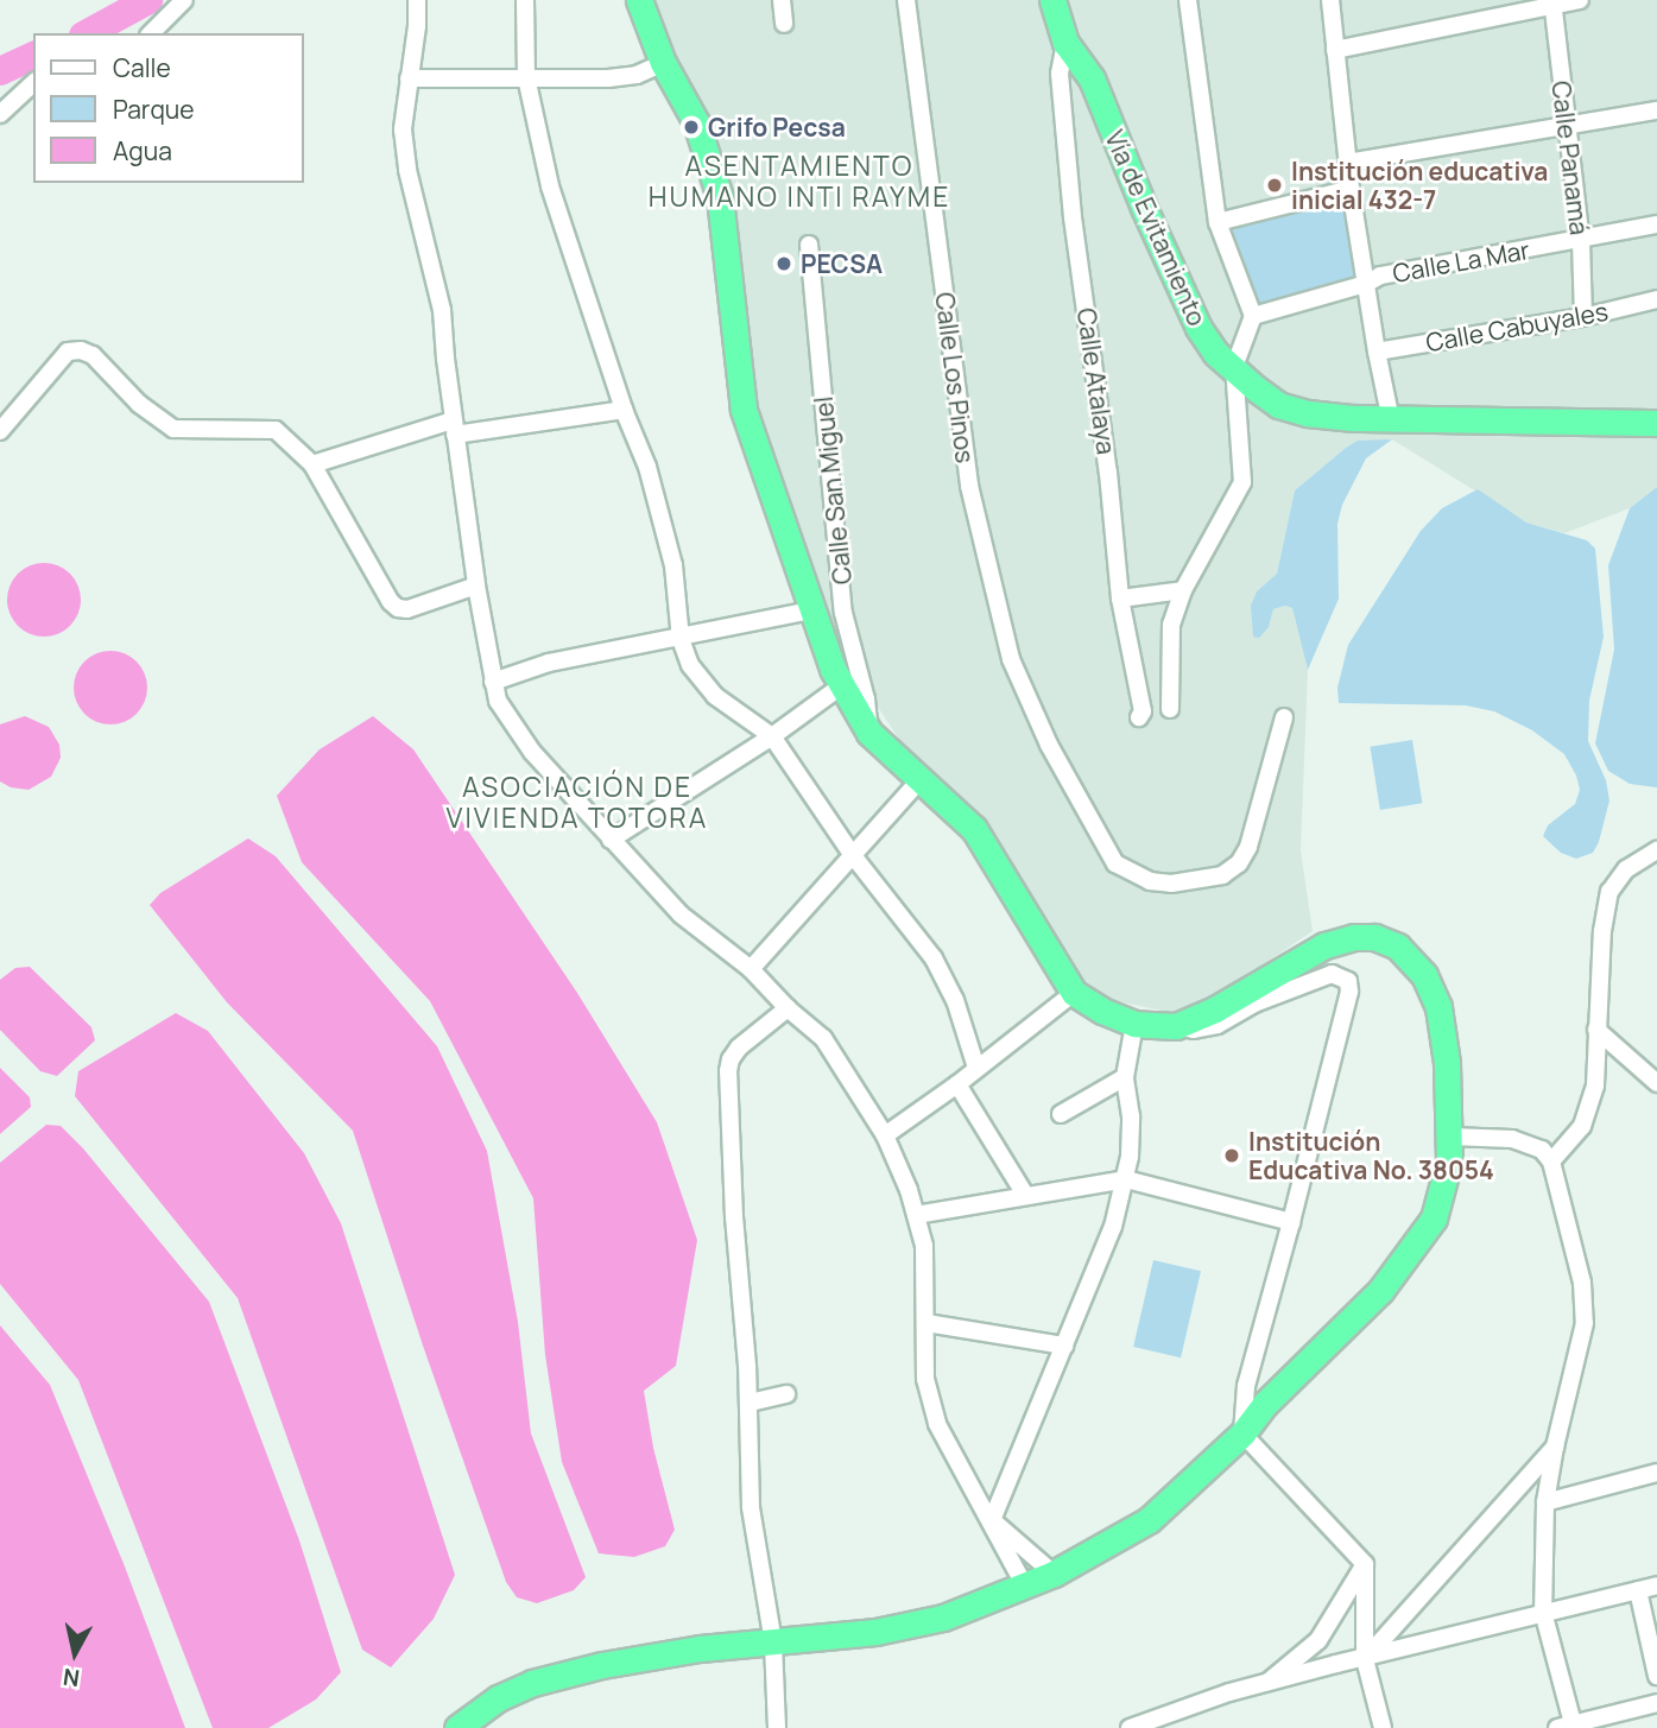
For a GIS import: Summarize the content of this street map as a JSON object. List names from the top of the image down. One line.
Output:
{"streets":{"highway":["Vía de Evitamiento"],"street":["Calle Panamá","Calle La Mar","Calle Cabuyales","Calle Los Pinos","Calle Atalaya","Calle San Miguel"]},"crossings":[["Calle Panamá","Calle La Mar"],["Calle Panamá","Calle Cabuyales"],["Vía de Evitamiento","Calle Atalaya"]],"districts":["ASENTAMIENTO HUMANO INTI RAYME","ASOCIACIÓN DE VIVIENDA TOTORA"],"places":["Grifo Pecsa","Institución educativa inicial 432-7","PECSA","Institución Educativa No. 38054"],"legend":["Calle","Parque","Agua"],"north":"bottom"}
